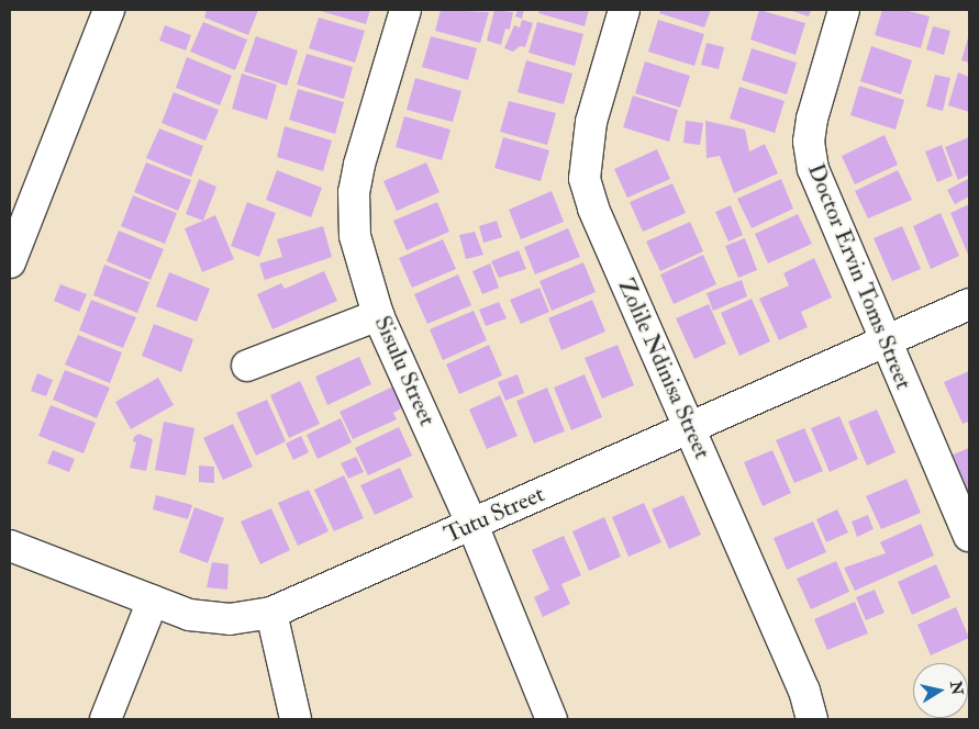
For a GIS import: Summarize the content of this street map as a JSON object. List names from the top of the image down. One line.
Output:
{"streets":{"street":["Doctor Ervin Toms Street","Zolile Ndinisa Street","Sisulu Street","Tutu Street"]},"crossings":[["Doctor Ervin Toms Street","Tutu Street"],["Zolile Ndinisa Street","Tutu Street"],["Sisulu Street","Tutu Street"]],"north":"right"}
